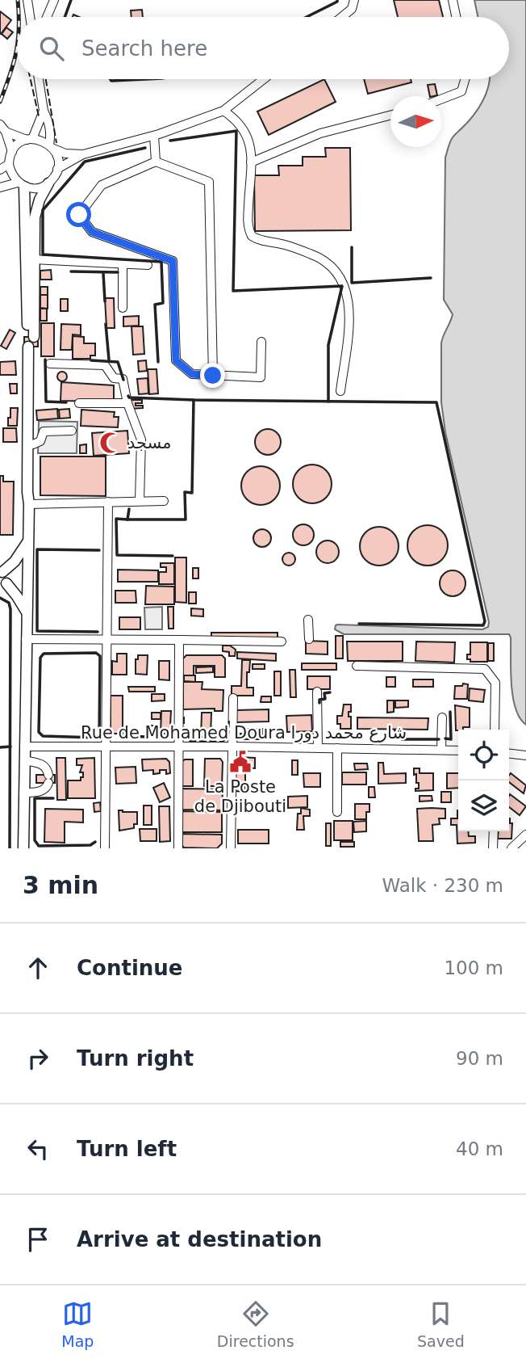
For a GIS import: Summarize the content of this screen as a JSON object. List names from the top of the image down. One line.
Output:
{"streets":{"street":["Rue de Mohamed Doura شارع محمد دورا"]},"places":{"mosque":["مسجد"],"public building":["La Poste de Djibouti"]},"north":"right","page":{"search":"Search here","heading":["3 min","Walk · 230 m"],"list":[["Continue","100 m"],["Turn right","90 m"],["Turn left","40 m"],"Arrive at destination"],"nav":["Map","Directions","Saved"]}}
